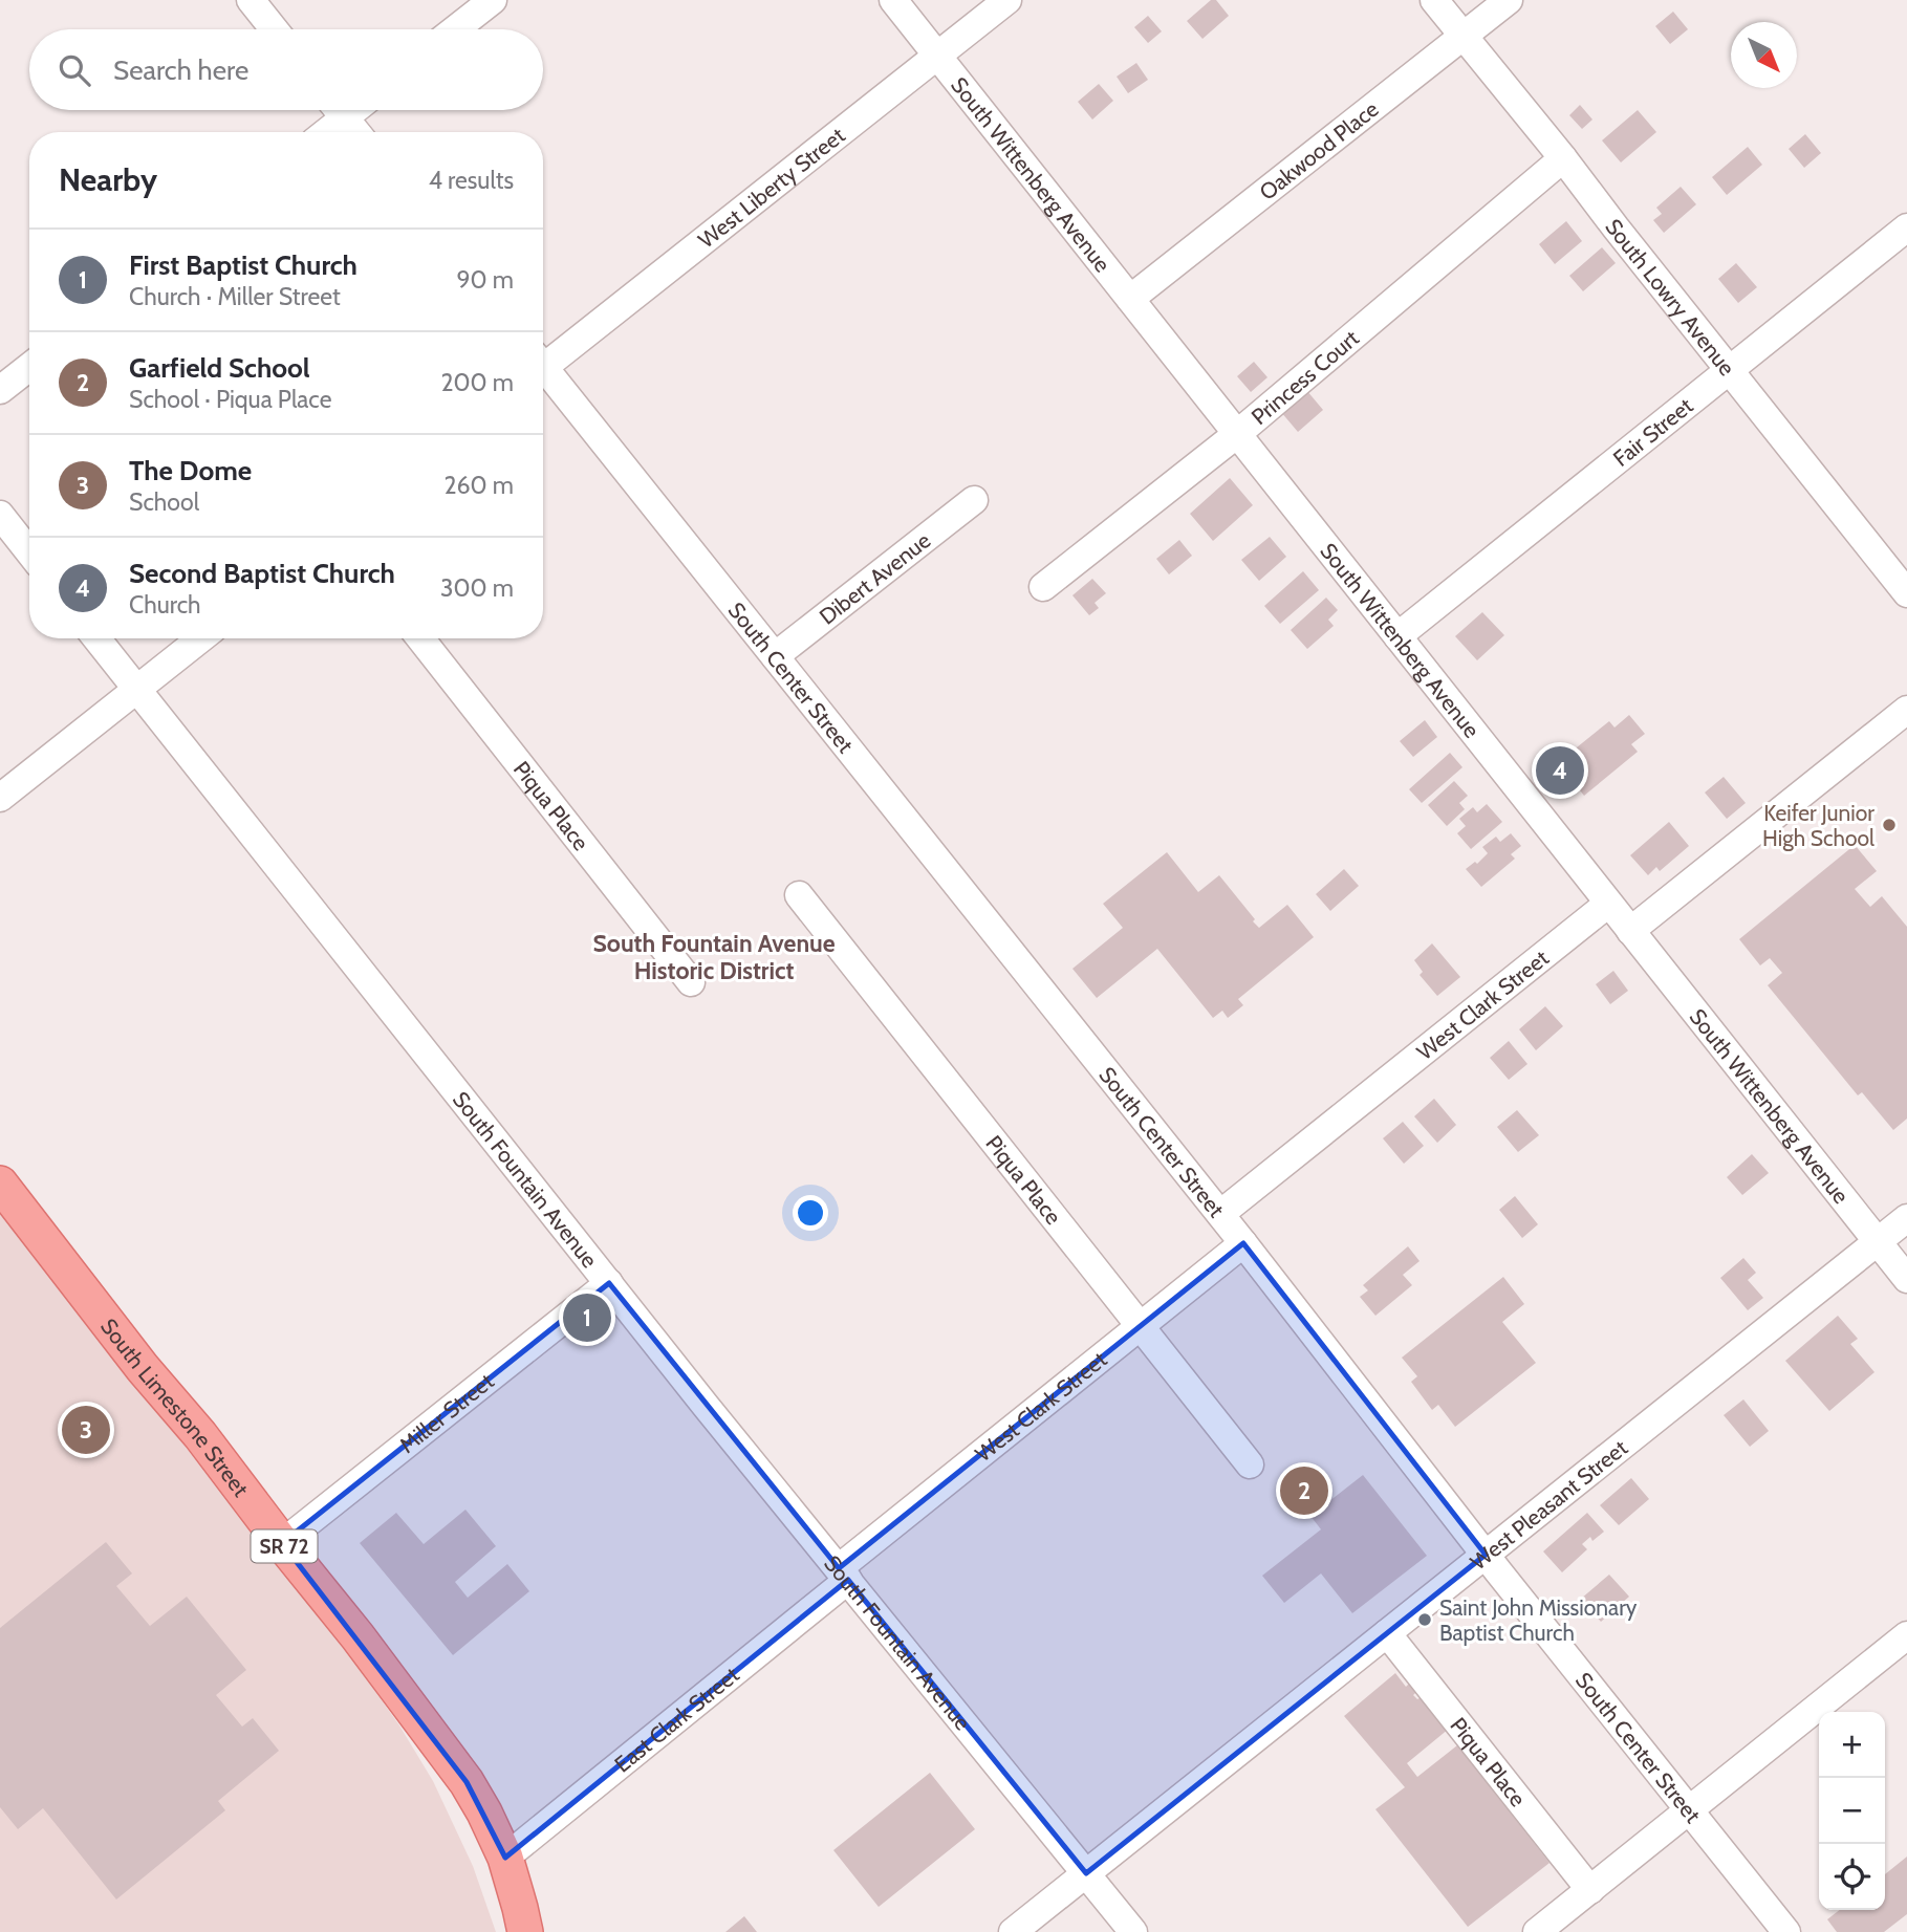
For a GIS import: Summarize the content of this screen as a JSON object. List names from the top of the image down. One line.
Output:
{"streets":{"main road":["South Limestone Street","SR 72"],"street":["Oakwood Place","South Wittenberg Avenue","West Liberty Street","South Lowry Avenue","Princess Court","Fair Street","Dibert Avenue","South Center Street","Piqua Place","West Clark Street","South Fountain Avenue","Miller Street","West Pleasant Street","East Clark Street"]},"crossings":[["Oakwood Place","South Wittenberg Avenue"],["Oakwood Place","South Lowry Avenue"],["South Wittenberg Avenue","West Liberty Street"],["South Wittenberg Avenue","Princess Court"],["South Wittenberg Avenue","Fair Street"],["South Wittenberg Avenue","West Clark Street"],["South Wittenberg Avenue","West Pleasant Street"],["South Lowry Avenue","Princess Court"],["South Lowry Avenue","Fair Street"],["Dibert Avenue","South Center Street"],["South Center Street","West Clark Street"],["South Center Street","West Pleasant Street"],["Piqua Place","West Clark Street"],["Piqua Place","West Pleasant Street"],["West Clark Street","South Fountain Avenue"],["West Clark Street","East Clark Street"],["South Fountain Avenue","Miller Street"],["South Fountain Avenue","West Pleasant Street"],["South Fountain Avenue","East Clark Street"],["South Limestone Street","Miller Street"],["South Limestone Street","East Clark Street"]],"districts":["South Fountain Avenue Historic District"],"places":["Keifer Junior High School","Saint John Missionary Baptist Church"],"north":"bottom right","page":{"search":"Search here","heading":["Nearby","4 results"],"list":[{"mark":"1","name":"First Baptist Church","note":"Church · Miller Street","value":"90 m"},{"mark":"2","name":"Garfield School","note":"School · Piqua Place","value":"200 m"},{"mark":"3","name":"The Dome","note":"School","value":"260 m"},{"mark":"4","name":"Second Baptist Church","note":"Church","value":"300 m"}],"pins":["4","1","3","2"],"map_buttons":["+","−"]}}
